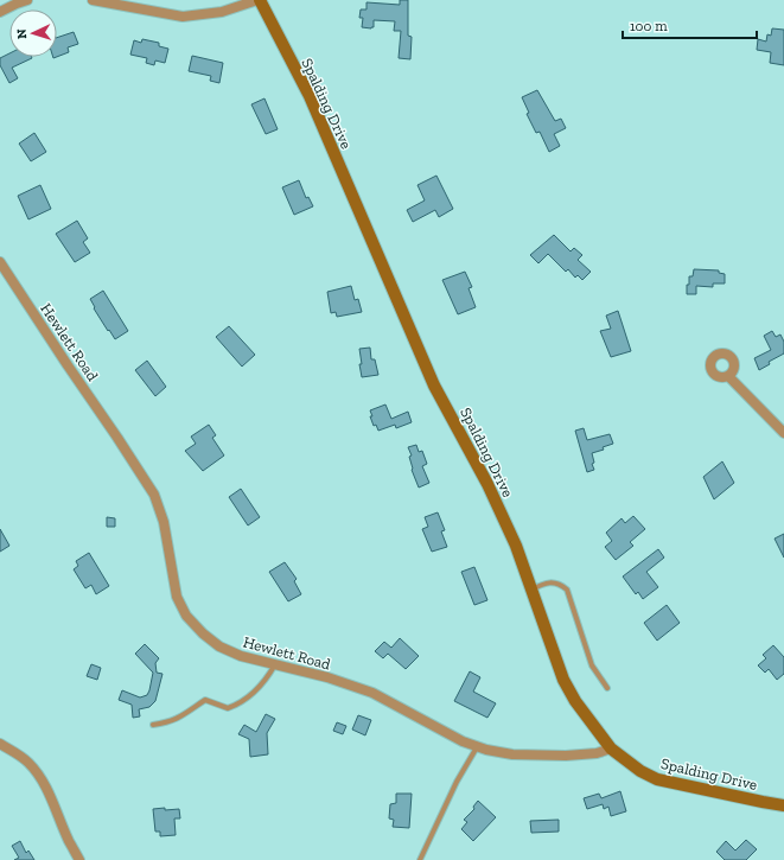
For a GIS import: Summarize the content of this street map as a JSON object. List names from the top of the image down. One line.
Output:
{"streets":{"street":["Spalding Drive","Hewlett Road"]},"crossings":[["Spalding Drive","Hewlett Road"]],"scale_bar":"100 m","north":"left"}
